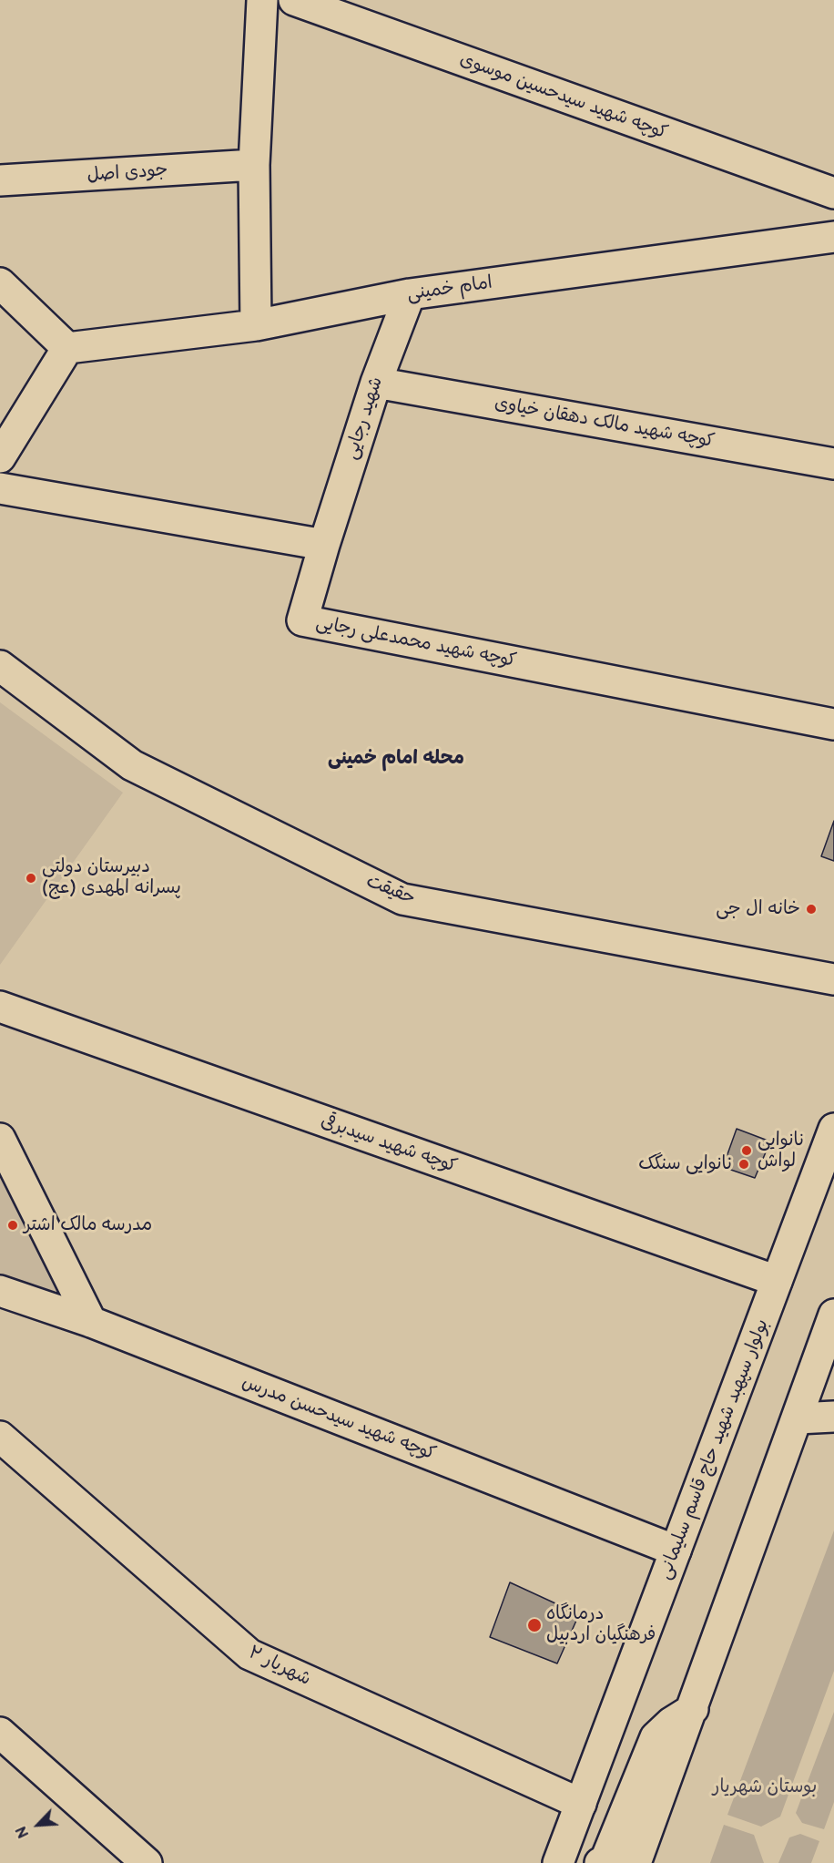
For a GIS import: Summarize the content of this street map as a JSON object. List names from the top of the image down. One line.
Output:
{"streets":{"street":["کوچه شهید سیدحسین موسوی","جودی اصل","امام خمینی","شهید رجایی","کوچه شهید مالک دهقان‌ خیاوی","کوچه شهید محمدعلی رجایی","حقیقت","کوچه شهید سیدبرقی","کوچه شهید سیدحسن مدرس","بولوار سپهبد شهید حاج قاسم سلیمانی","شهریار ۲"]},"crossings":[["امام خمینی","شهید رجایی"],["شهید رجایی","کوچه شهید مالک دهقان‌ خیاوی"],["شهید رجایی","کوچه شهید محمدعلی رجایی"],["کوچه شهید سیدبرقی","بولوار سپهبد شهید حاج قاسم سلیمانی"],["کوچه شهید سیدحسن مدرس","بولوار سپهبد شهید حاج قاسم سلیمانی"],["بولوار سپهبد شهید حاج قاسم سلیمانی","شهریار ۲"]],"districts":["محله امام خمینی"],"parks":["بوستان شهریار"],"places":["دبیرستان دولتی پسرانه المهدی (عج)","خانه ال جی","نانوایی لواش","نانوایی سنگک","مدرسه مالک اشتر","درمانگاه فرهنگیان اردبیل"],"north":"bottom left"}
